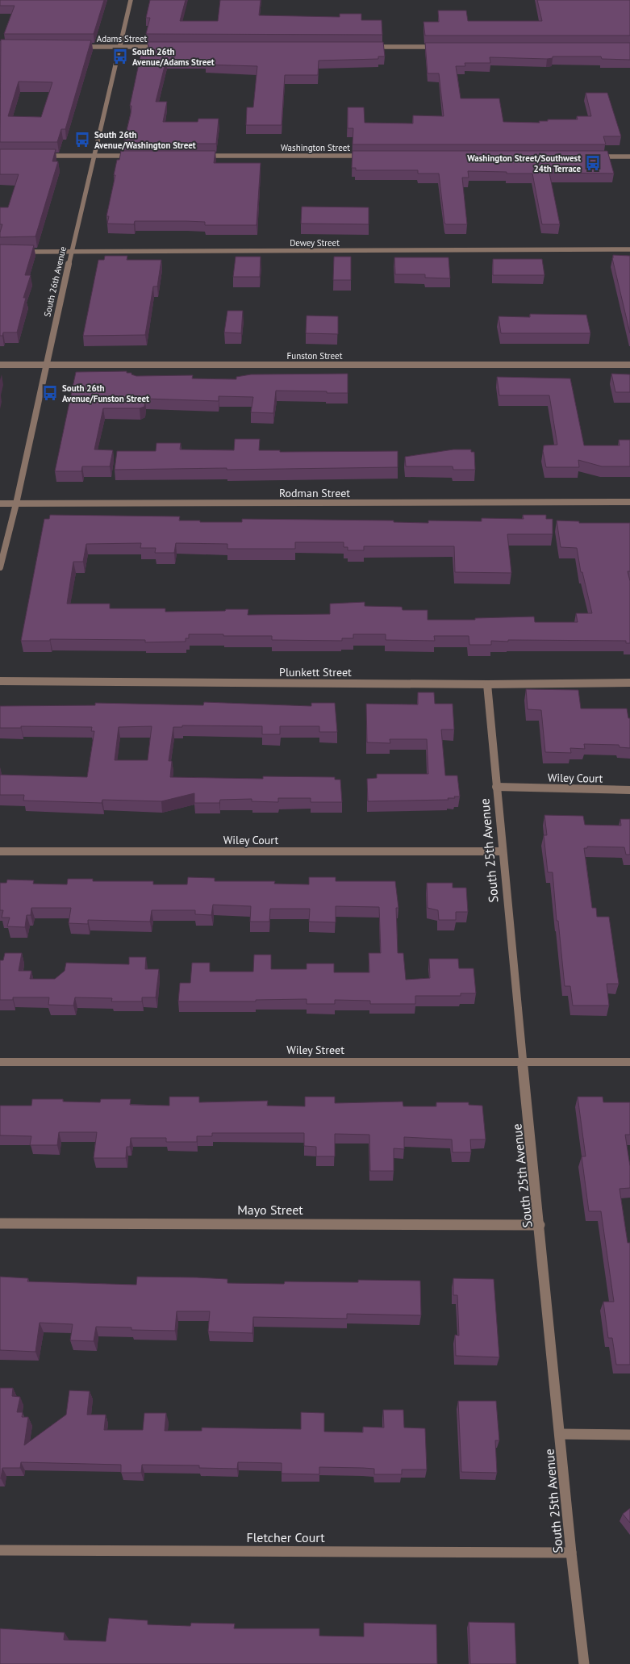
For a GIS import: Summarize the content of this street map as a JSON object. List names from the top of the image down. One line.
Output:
{"streets":{"street":["Adams Street","Washington Street","Dewey Street","South 26th Avenue","Funston Street","Rodman Street","Plunkett Street","Wiley Court","South 25th Avenue","Wiley Street","Mayo Street","Fletcher Court"]},"crossings":[["Adams Street","South 26th Avenue"],["Dewey Street","South 26th Avenue"],["South 26th Avenue","Funston Street"],["South 26th Avenue","Rodman Street"],["Plunkett Street","South 25th Avenue"],["Wiley Court","South 25th Avenue"],["South 25th Avenue","Wiley Street"],["South 25th Avenue","Mayo Street"],["South 25th Avenue","Fletcher Court"]],"places":{"bus stop":["South 26th Avenue/Adams Street","South 26th Avenue/Washington Street","Washington Street/Southwest 24th Terrace","South 26th Avenue/Funston Street"]}}
